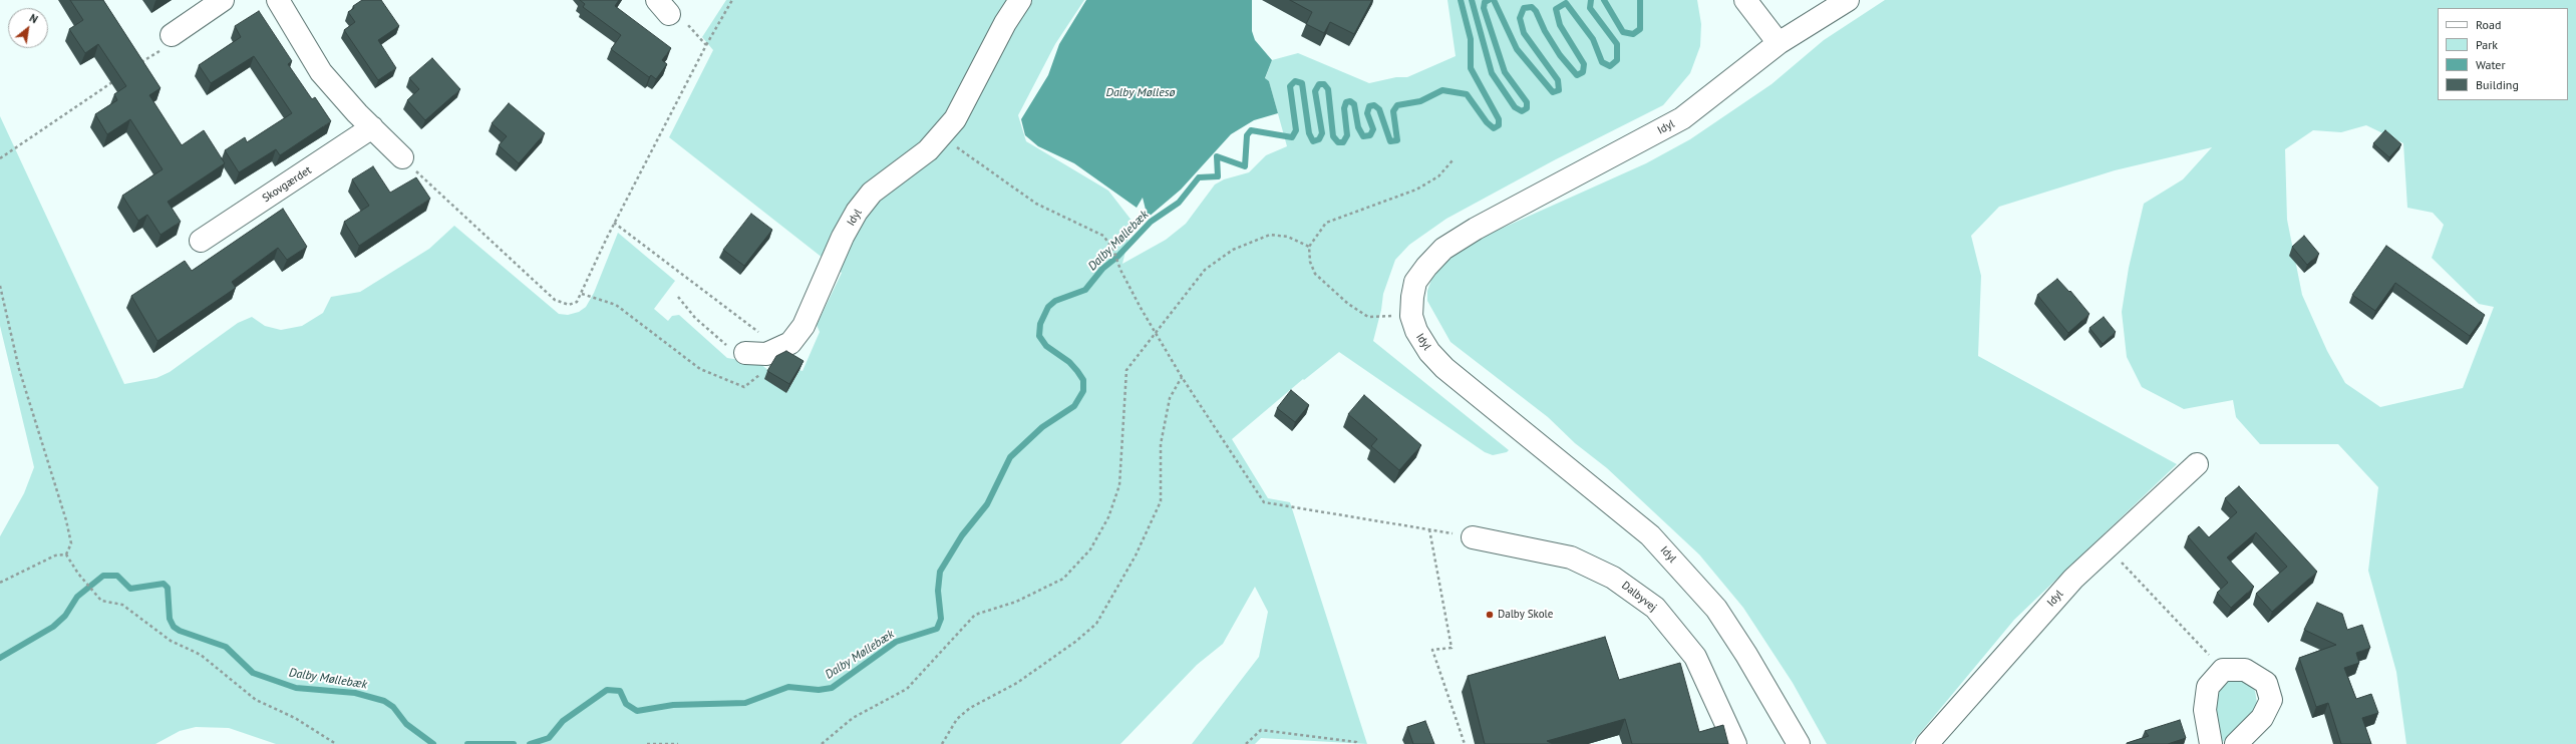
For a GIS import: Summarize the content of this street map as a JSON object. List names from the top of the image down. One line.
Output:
{"streets":{"street":["Idyl","Skovgærdet","Dalbyvej"]},"water":["Dalby Møllesø","Dalby Møllebæk"],"places":["Dalby Skole"],"legend":["Road","Park","Water","Building"],"north":"top right"}
